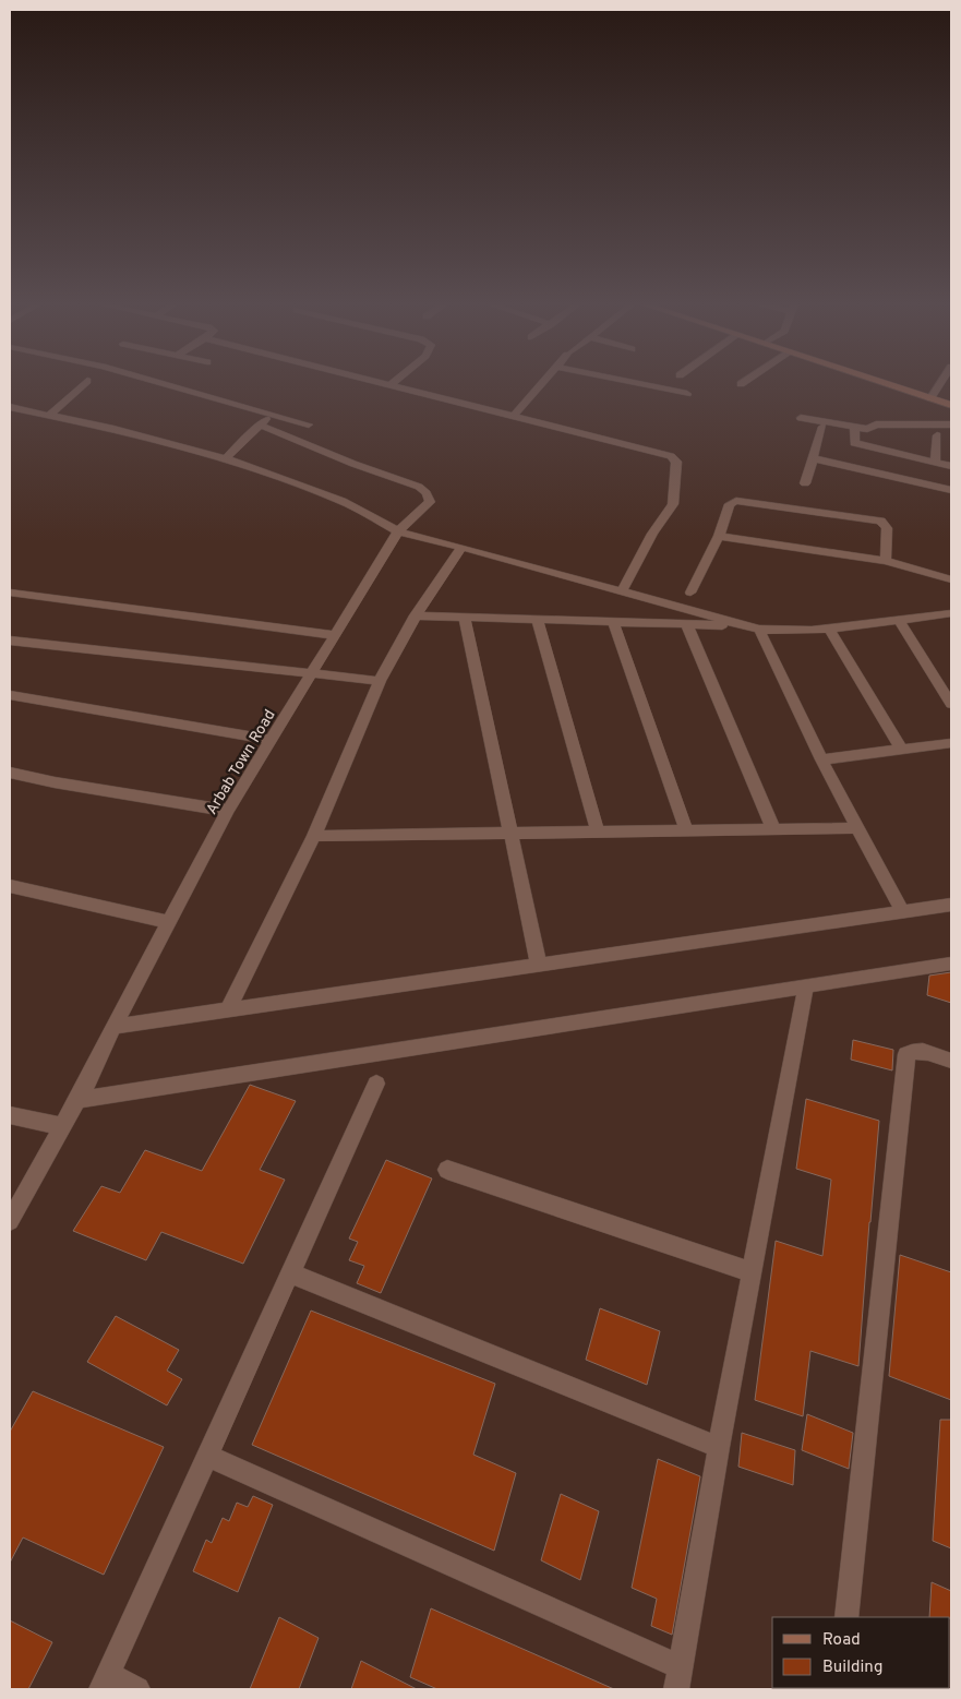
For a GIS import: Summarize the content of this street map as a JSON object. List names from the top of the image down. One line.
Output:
{"streets":{"street":["Arbab Town Road"]},"legend":["Road","Building"]}
